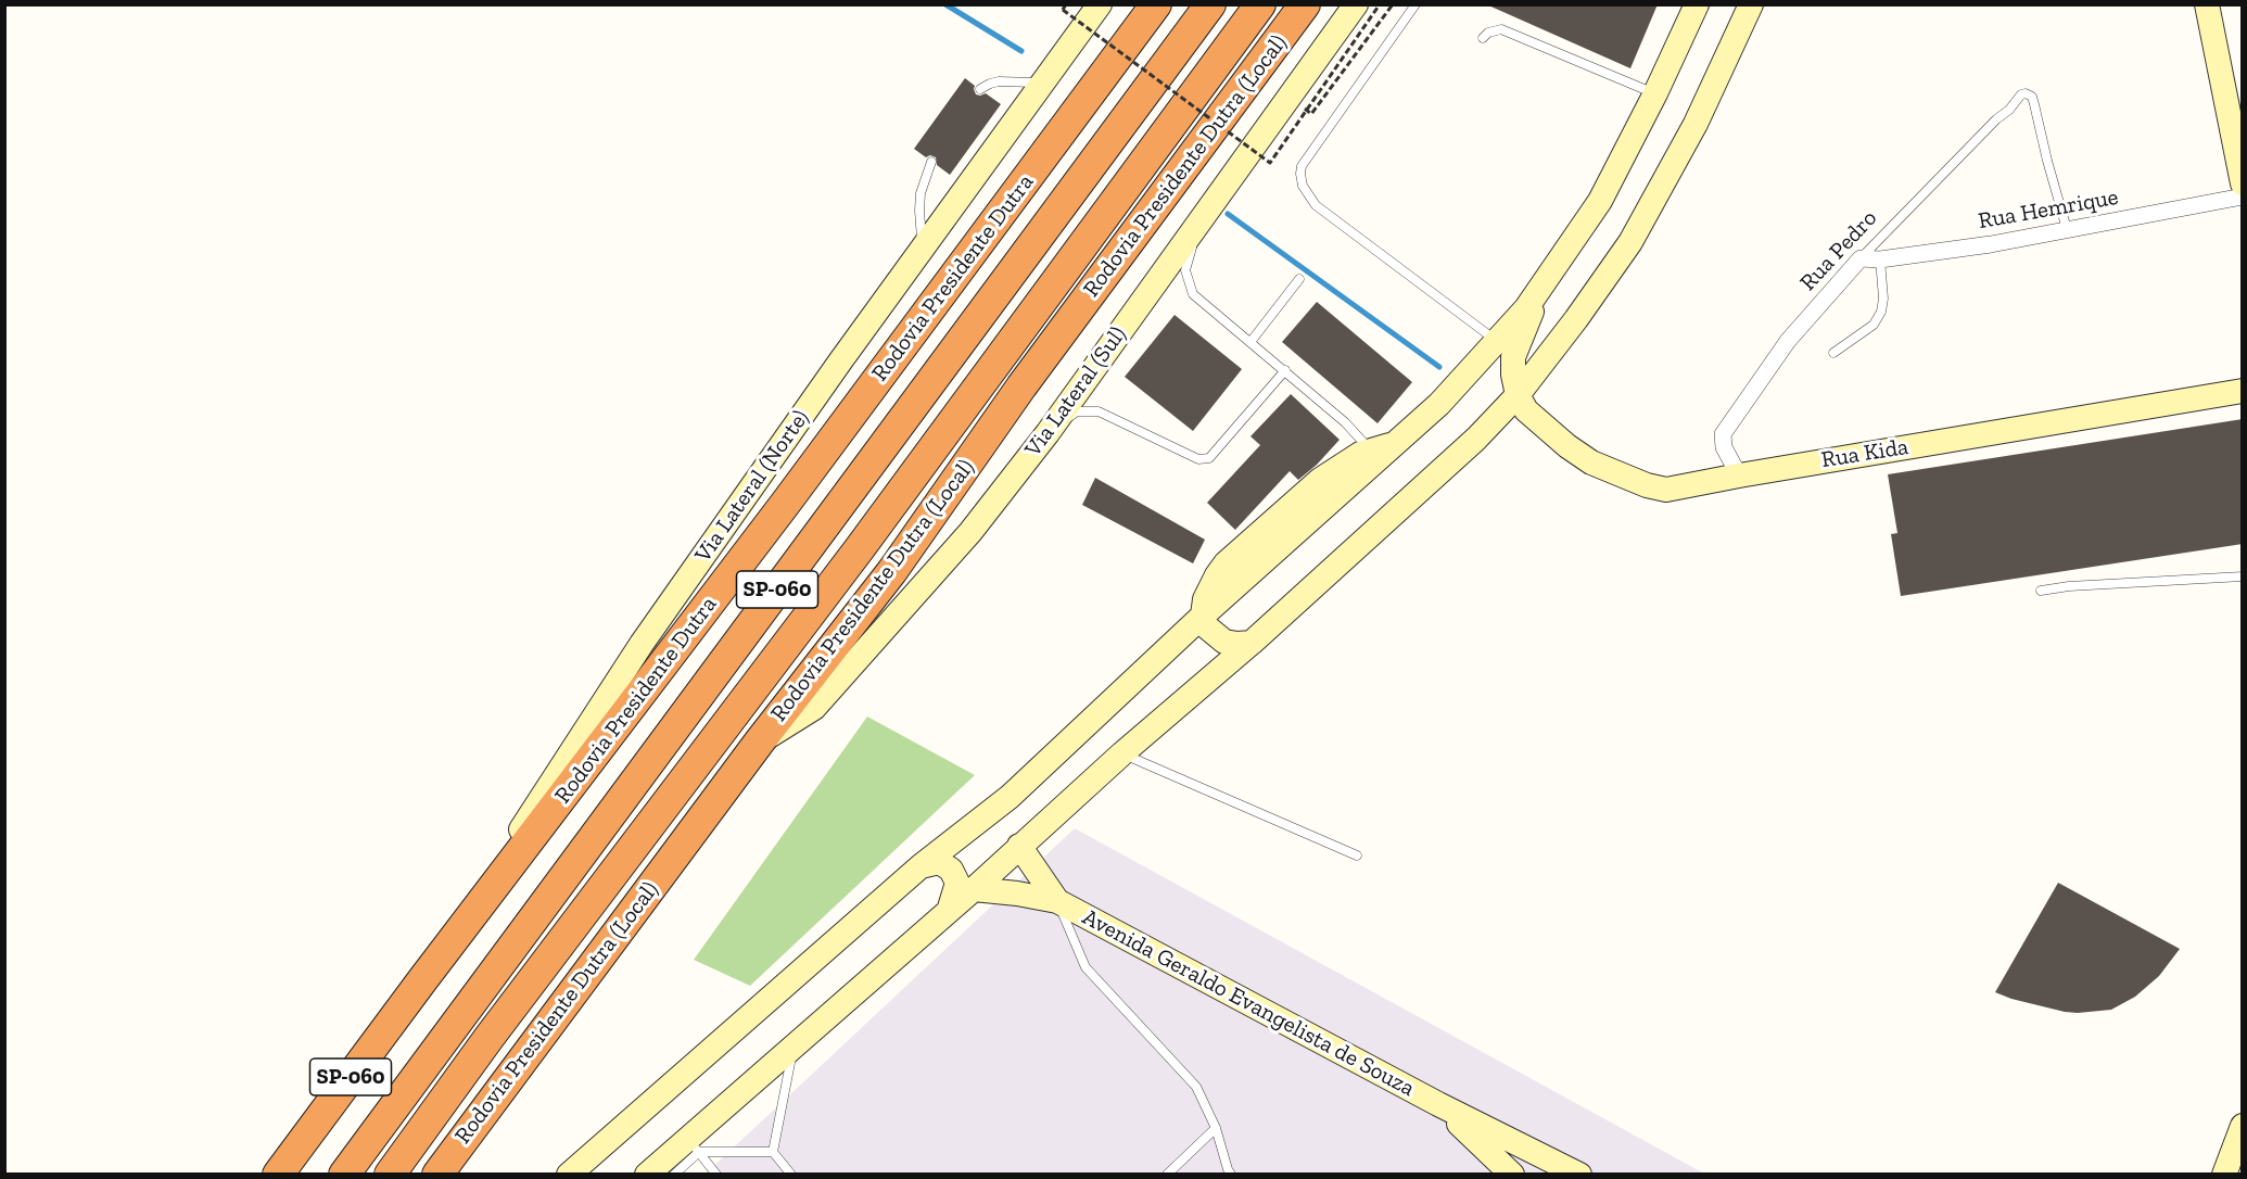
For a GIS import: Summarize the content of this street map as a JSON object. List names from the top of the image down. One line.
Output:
{"streets":{"highway":["Rodovia Presidente Dutra (Local)","Rodovia Presidente Dutra","SP-060"],"main road":["Via Lateral (Sul)","Rua Kida","Via Lateral (Norte)","Avenida Geraldo Evangelista de Souza"],"street":["Rua Hemrique","Rua Pedro"]},"crossings":[["Rodovia Presidente Dutra (Local)","Via Lateral (Sul)"],["Rua Hemrique","Rua Pedro"],["Rua Pedro","Rua Kida"],["Rodovia Presidente Dutra","Via Lateral (Norte)"]]}
